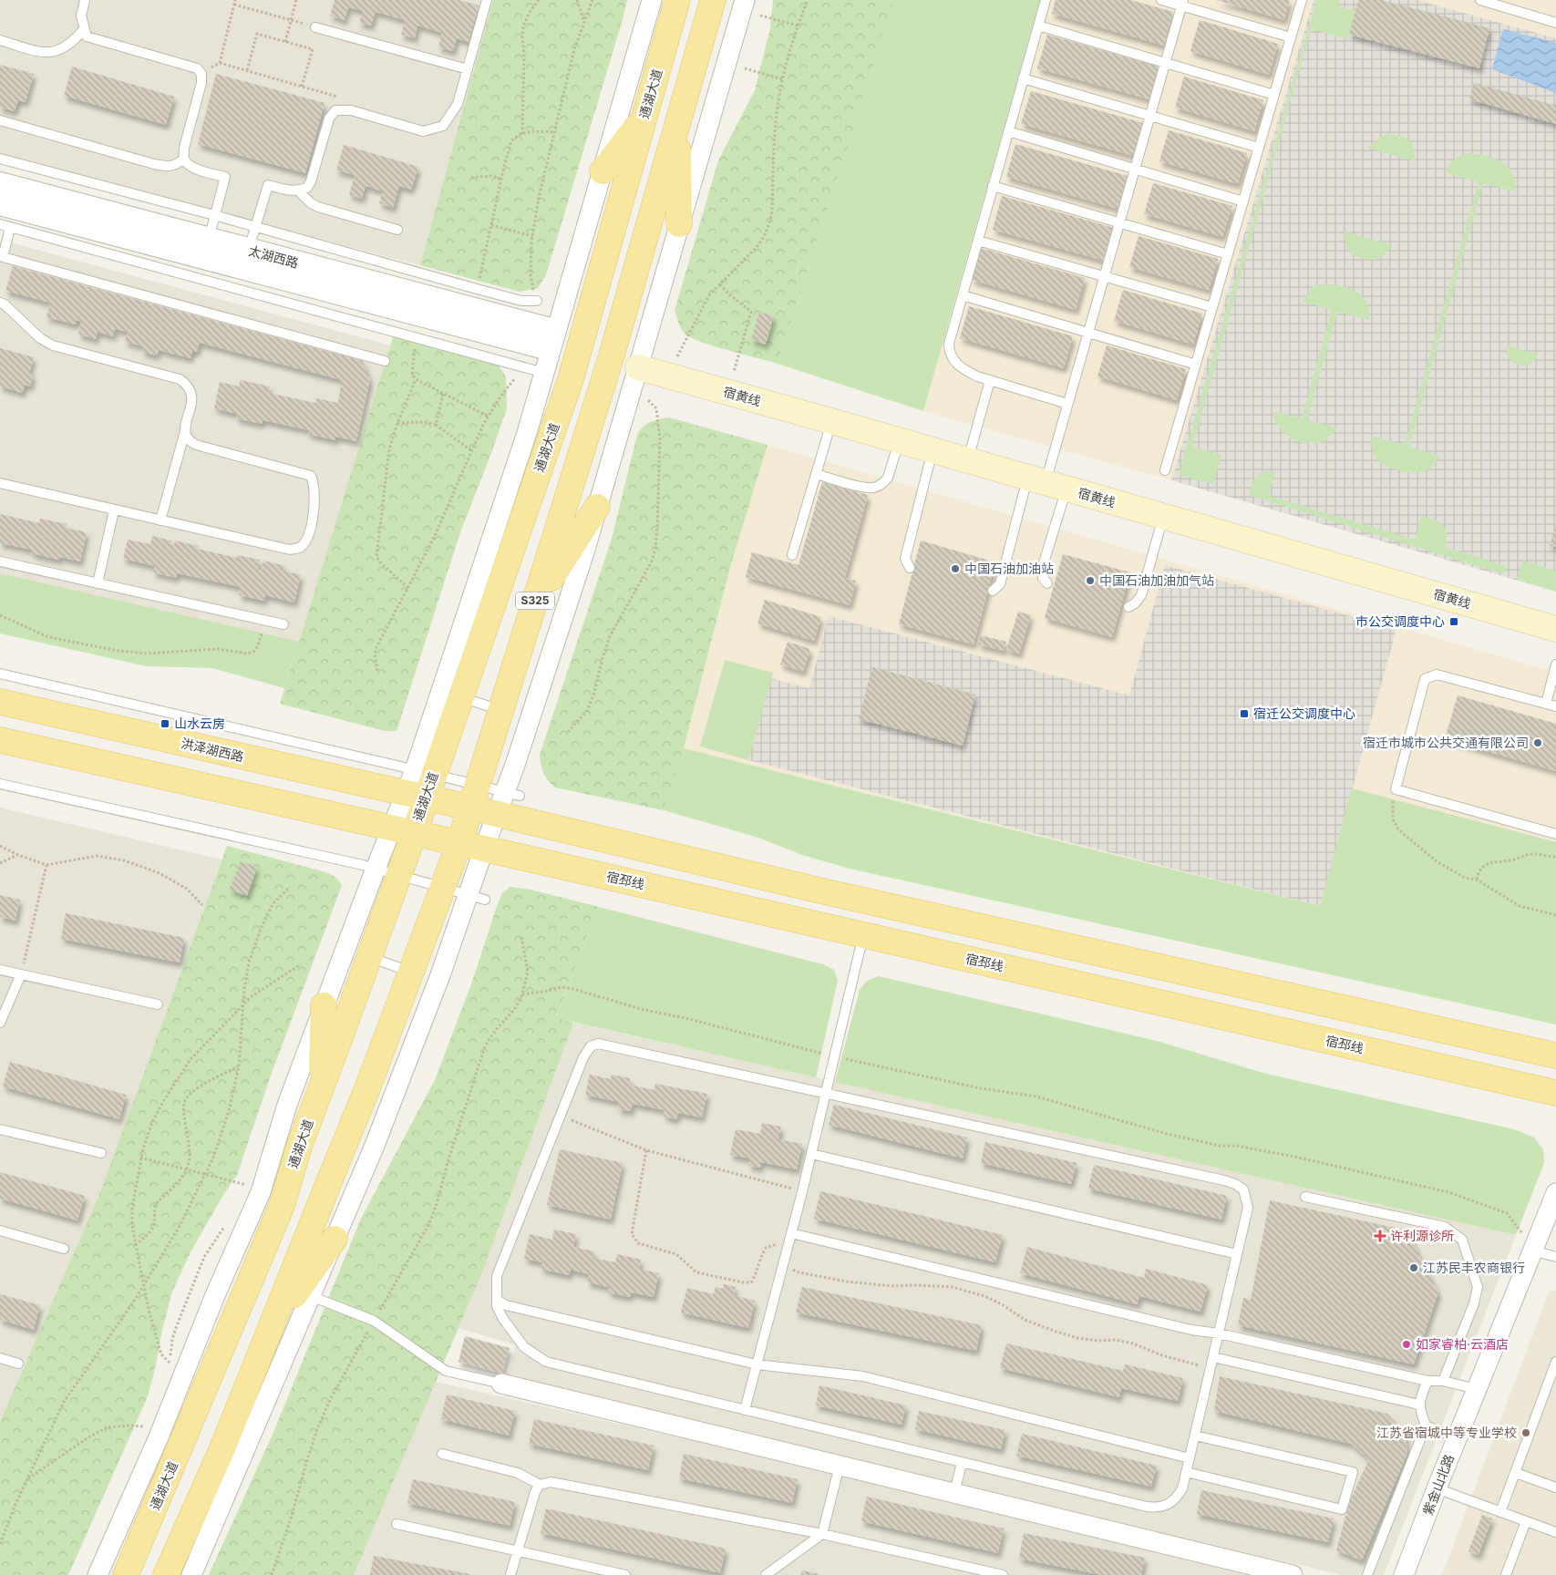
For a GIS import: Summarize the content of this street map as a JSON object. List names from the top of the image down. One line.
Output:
{"streets":{"main road":["通湖大道","宿黄线","S325","洪泽湖西路","宿邳线"],"street":["太湖西路","紫金山北路"]},"crossings":[["通湖大道","洪泽湖西路"],["通湖大道","宿邳线"],["S325","宿邳线"]],"places":{"other":["中国石油加油站","中国石油加油加气站","宿迁市城市公共交通有限公司","江苏民丰农商银行","如家睿柏·云酒店","江苏省宿城中等专业学校"],"transit":["市公交调度中心","宿迁公交调度中心","山水云房"],"health":["许利源诊所"]}}
